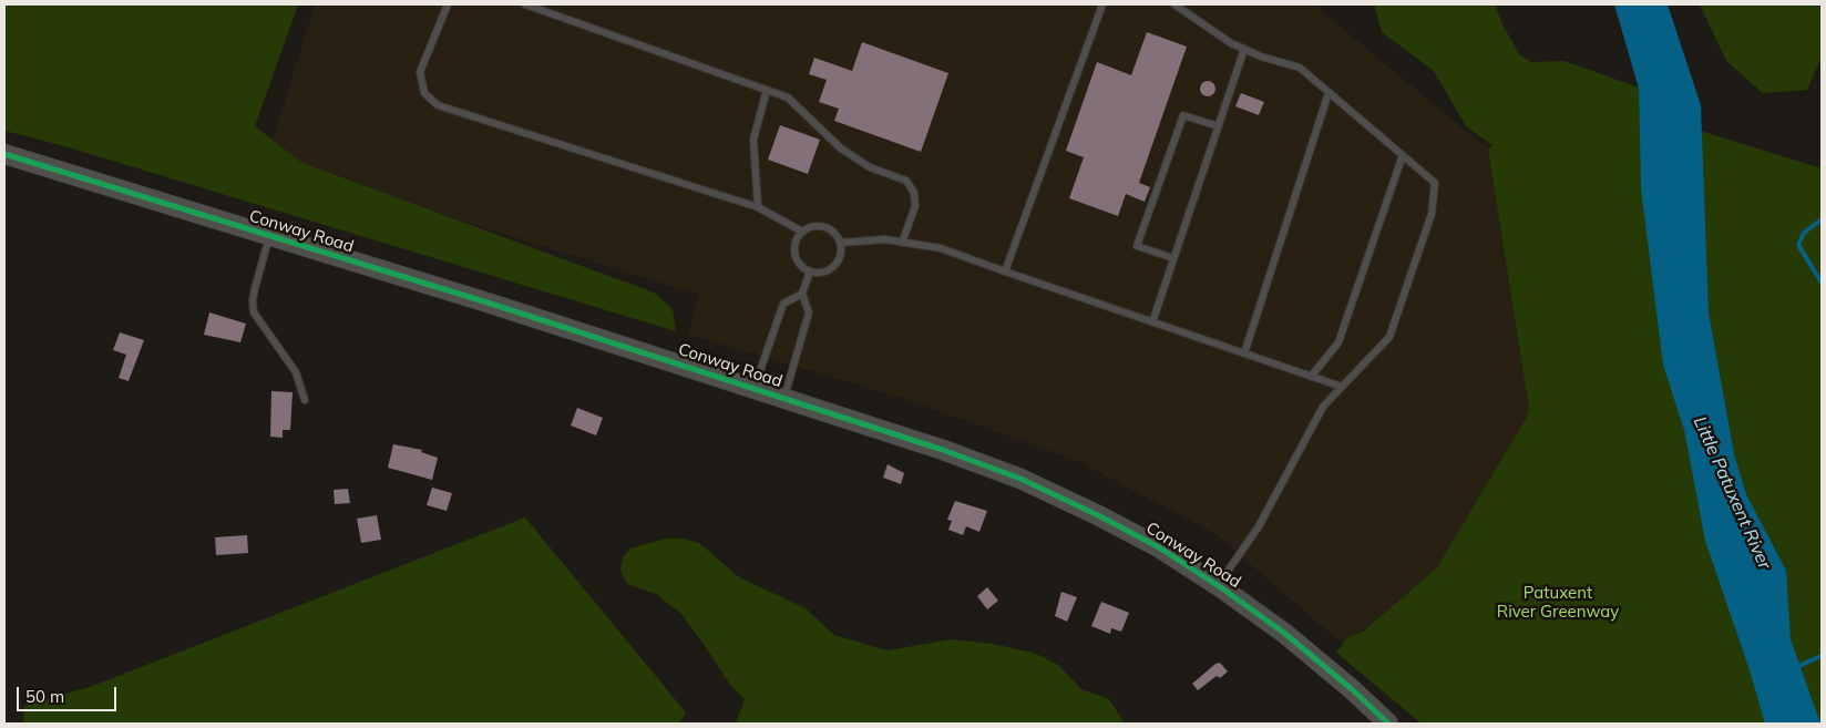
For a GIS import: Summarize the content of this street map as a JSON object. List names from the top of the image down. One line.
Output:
{"streets":{"street":["Conway Road"]},"water":["Little Patuxent River"],"parks":["Patuxent River Greenway"],"scale_bar":"50 m"}
